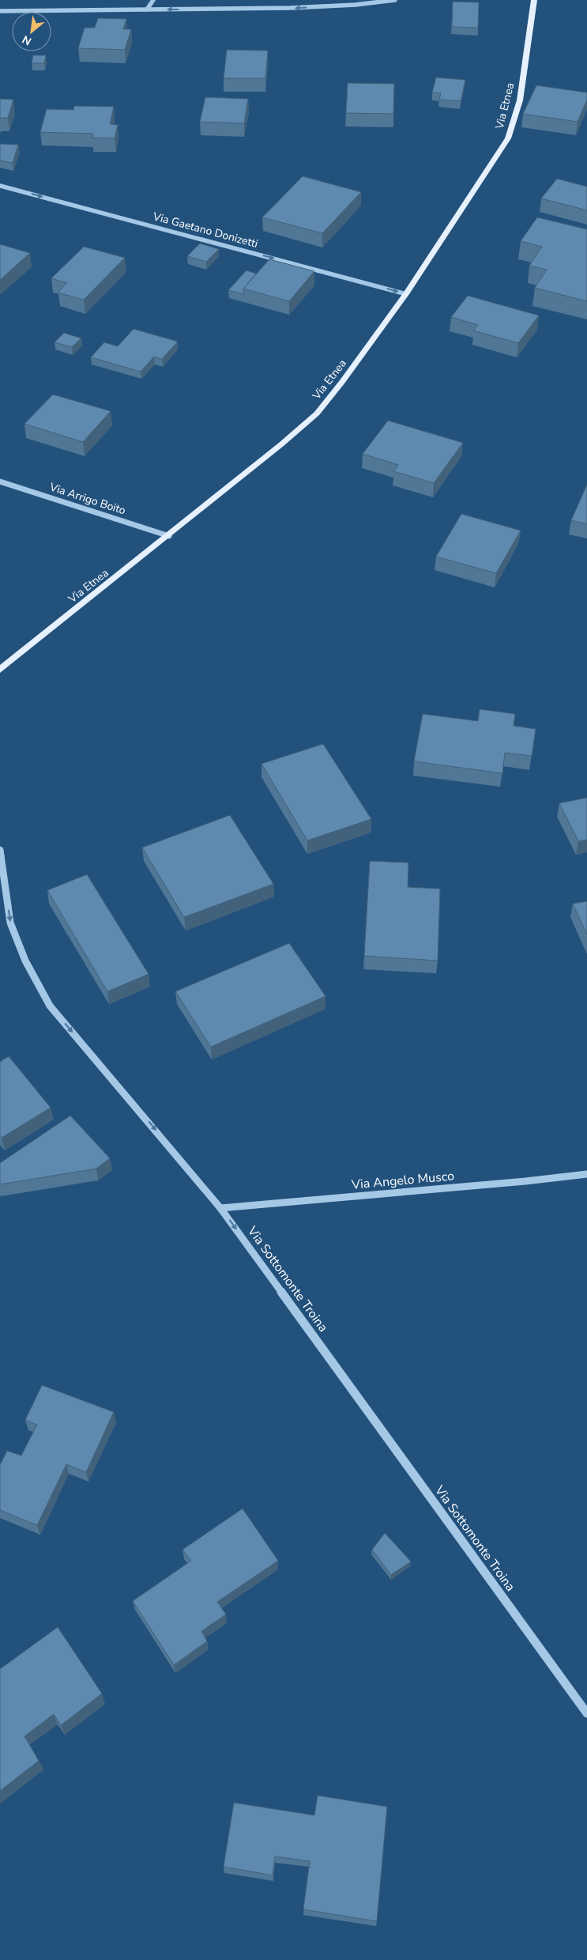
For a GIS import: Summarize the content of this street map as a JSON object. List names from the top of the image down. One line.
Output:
{"streets":{"main road":["Via Etnea"],"street":["Via Gaetano Donizetti","Via Arrigo Boito","Via Angelo Musco","Via Sottomonte Troina"]},"crossings":[["Via Etnea","Via Gaetano Donizetti"],["Via Etnea","Via Arrigo Boito"],["Via Angelo Musco","Via Sottomonte Troina"]],"one_way":["Via Gaetano Donizetti","Via Sottomonte Troina"],"north":"bottom left"}
